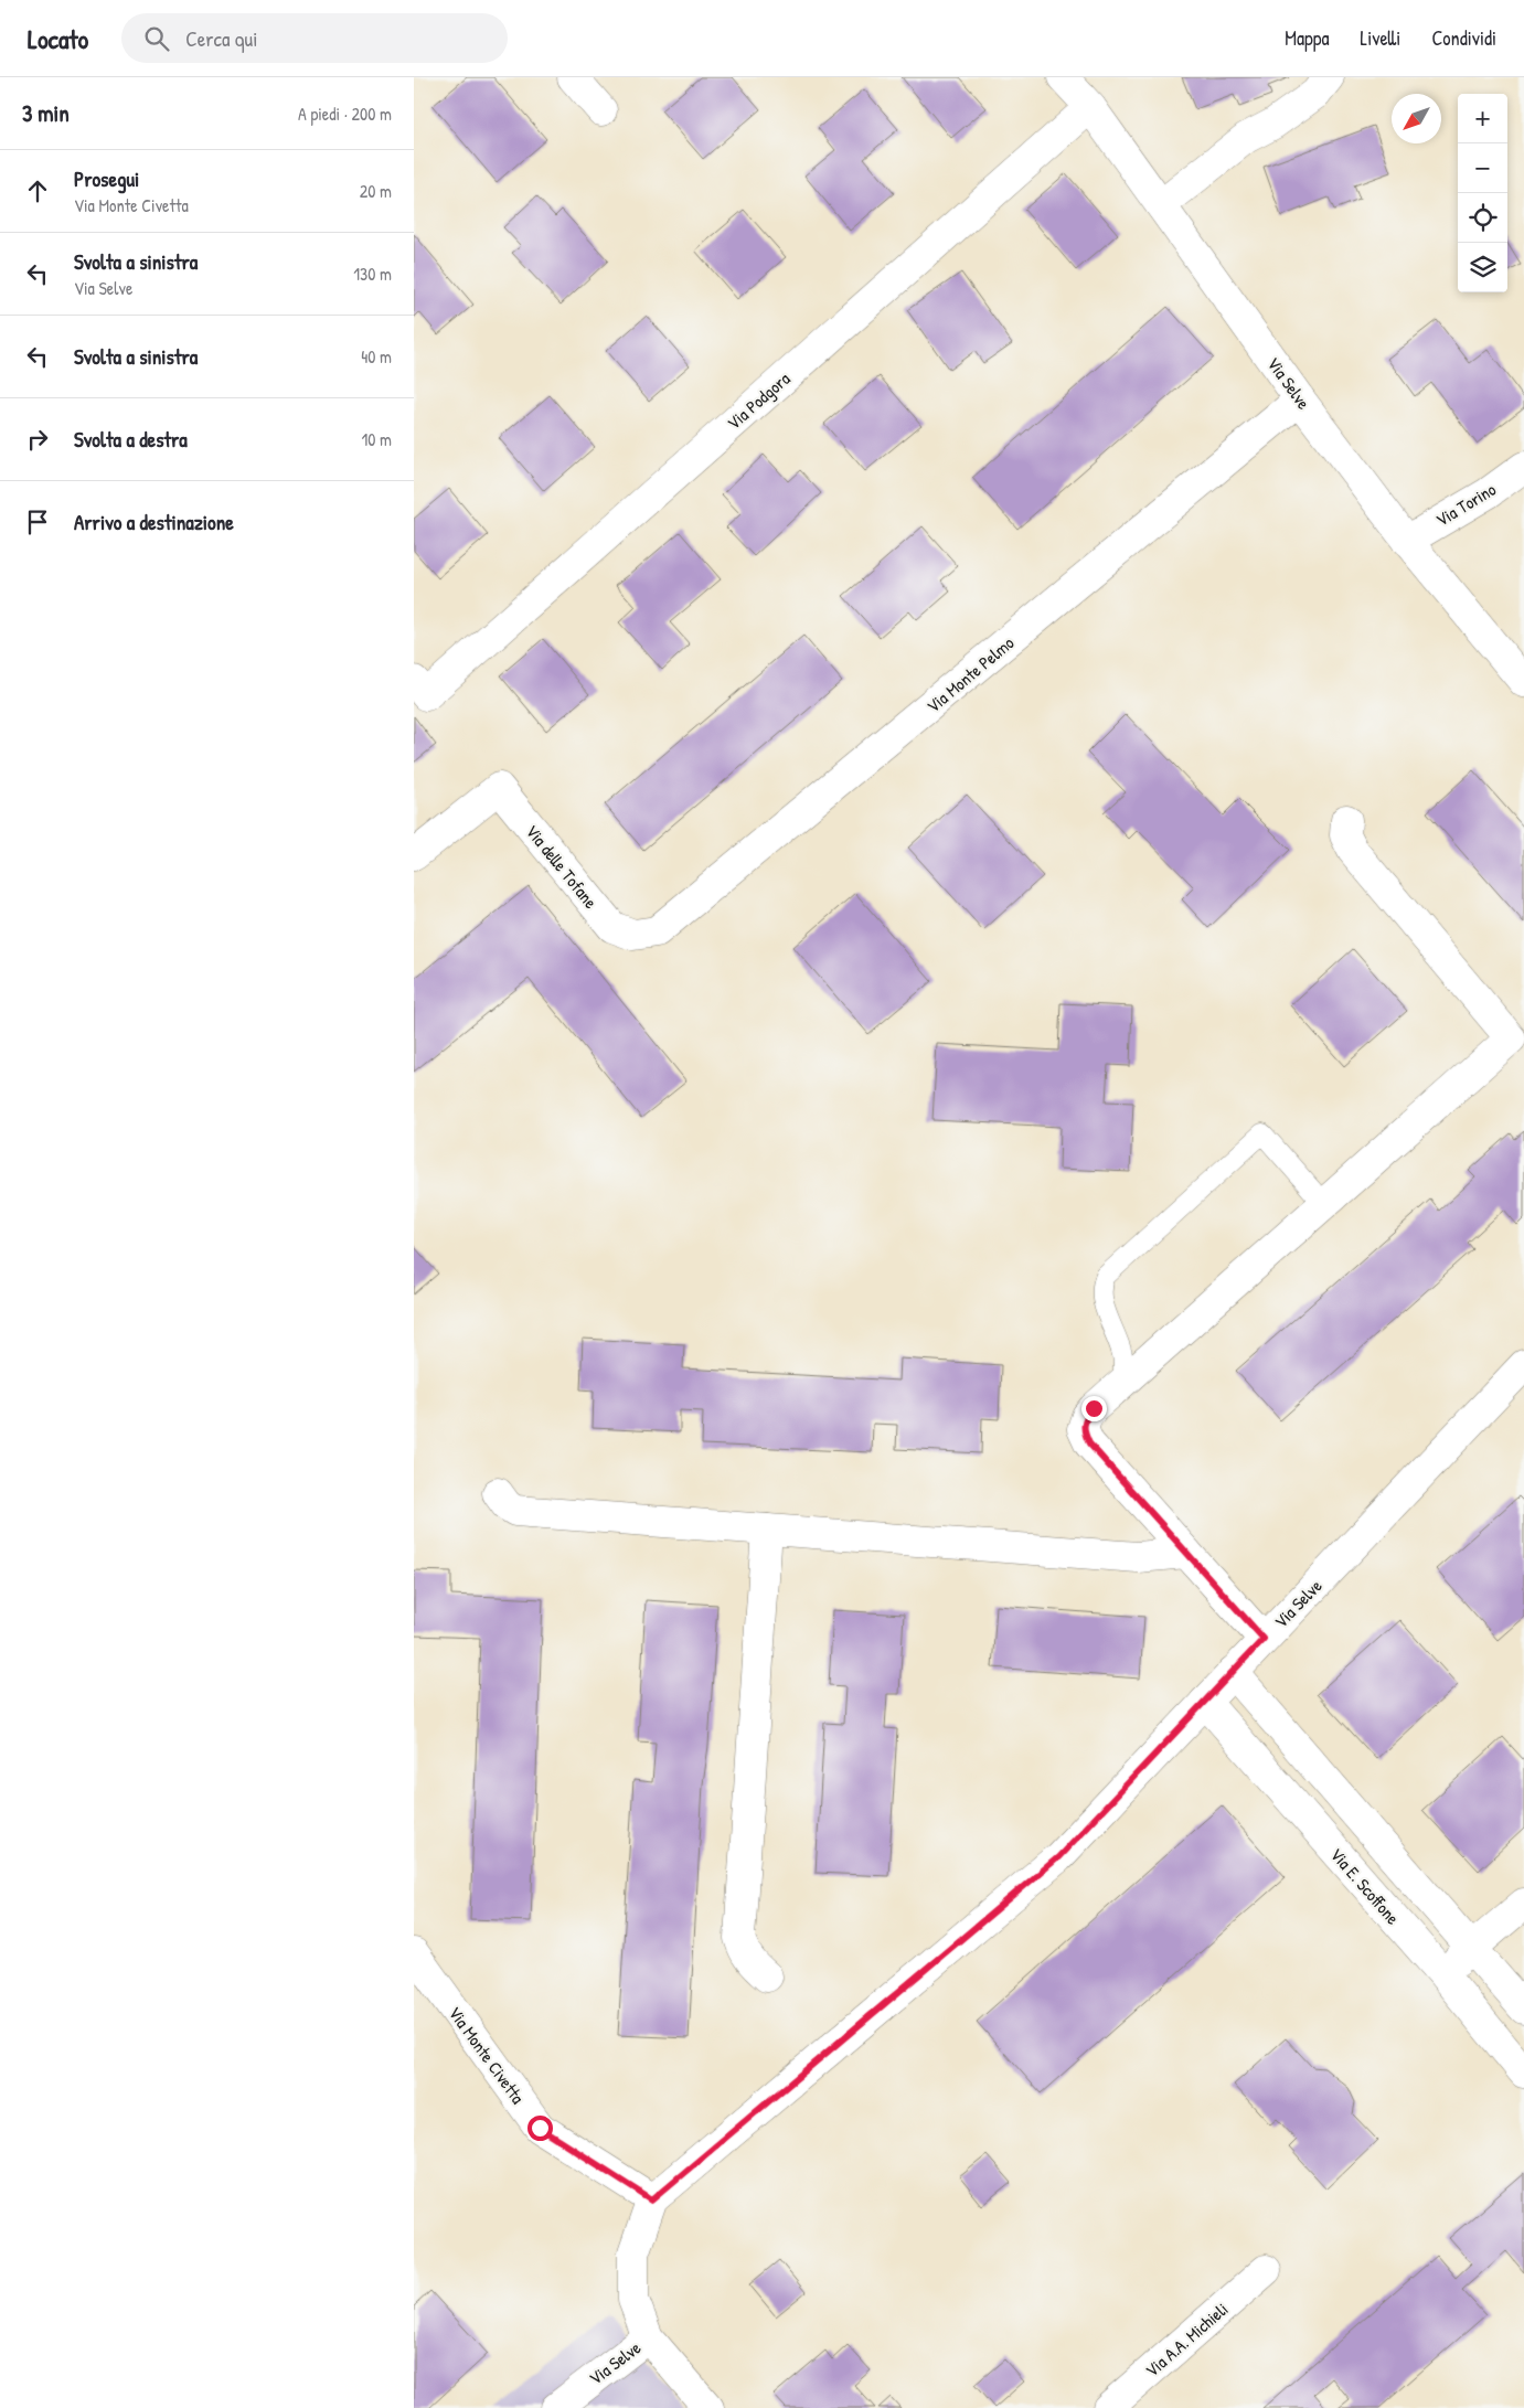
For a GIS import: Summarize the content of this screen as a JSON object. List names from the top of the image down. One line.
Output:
{"streets":{"street":["Via Selve","Via Podgora","Via Torino","Via Monte Pelmo","Via delle Tofane","Via E. Scoffone","Via Monte Civetta","Via A.A. Michieli"]},"crossings":[["Via Selve","Via Podgora"],["Via Selve","Via Torino"],["Via Selve","Via Monte Pelmo"],["Via Selve","Via E. Scoffone"],["Via Selve","Via Monte Civetta"],["Via Monte Pelmo","Via delle Tofane"]],"north":"bottom left","page":{"header":"Locato","search":"Cerca qui","nav":["Mappa","Livelli","Condividi"],"heading":["3 min","A piedi · 200 m"],"map_buttons":["+","−"],"list":[["Prosegui","Via Monte Civetta","20 m"],["Svolta a sinistra","Via Selve","130 m"],["Svolta a sinistra","40 m"],["Svolta a destra","10 m"],"Arrivo a destinazione"]}}
